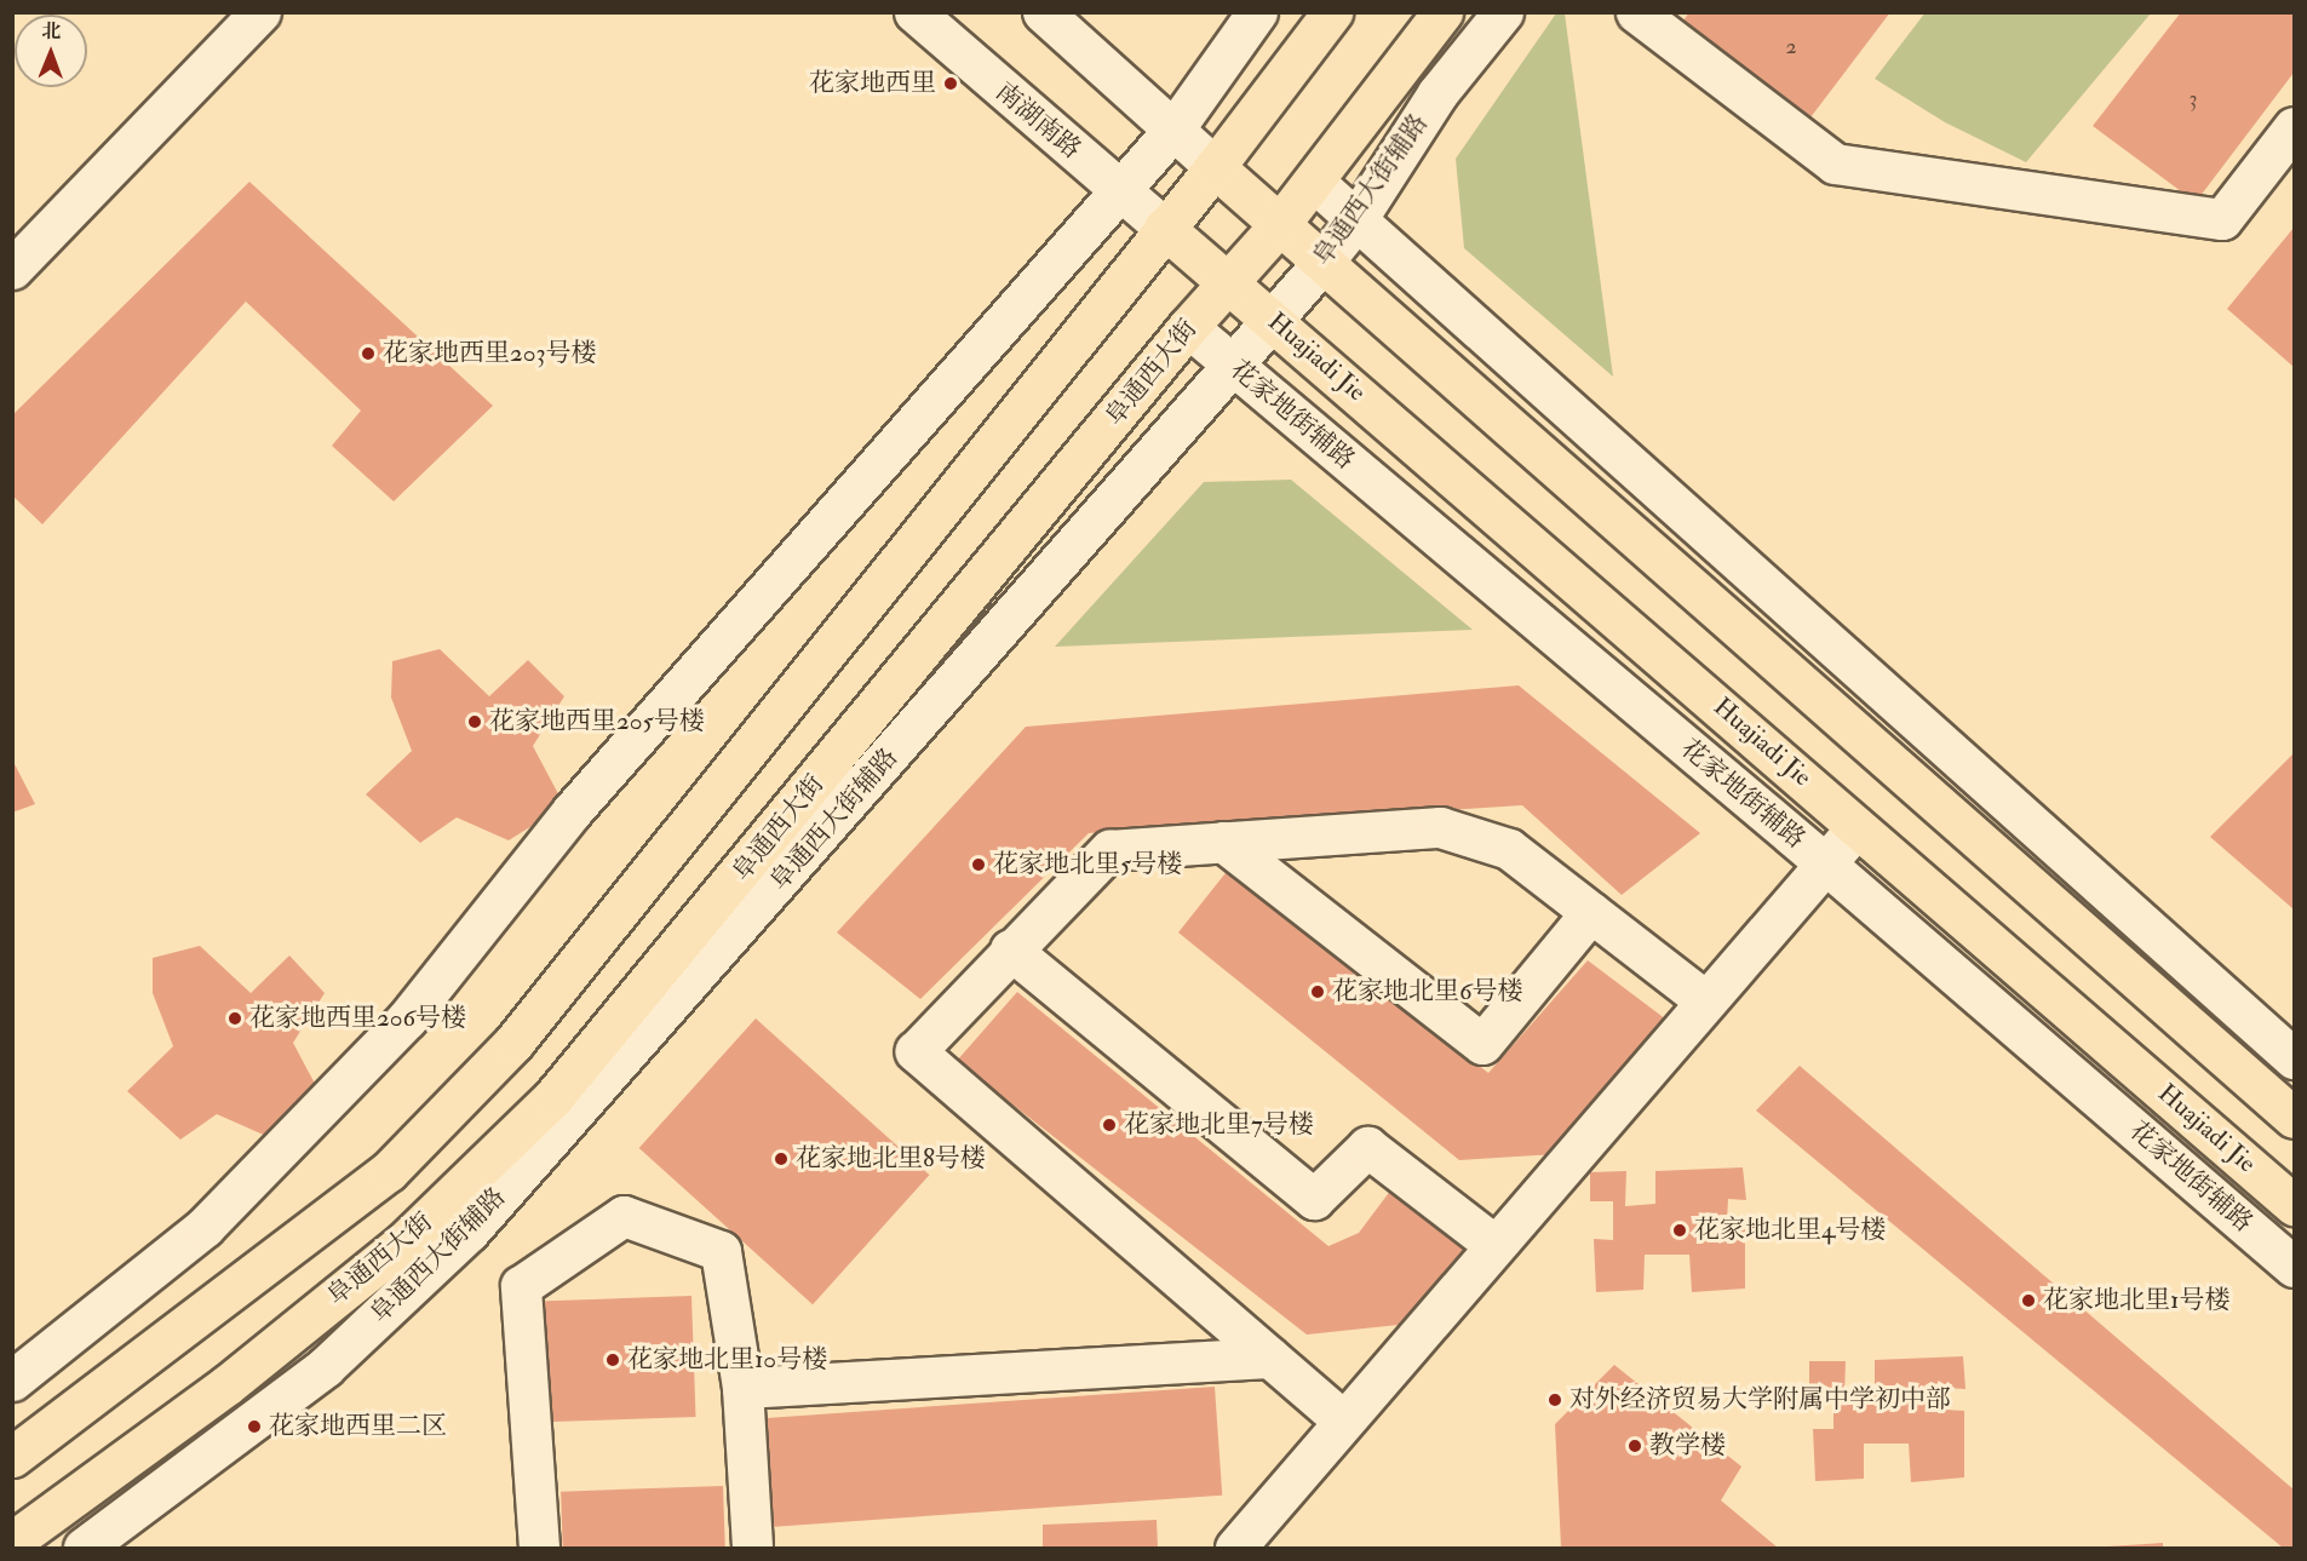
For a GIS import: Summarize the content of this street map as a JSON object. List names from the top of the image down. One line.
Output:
{"streets":{"main road":["Huajiadi Jie","阜通西大街"],"street":["南湖南路","阜通西大街辅路","花家地街辅路"]},"crossings":[["南湖南路","Huajiadi Jie"],["阜通西大街辅路","Huajiadi Jie"],["阜通西大街辅路","花家地街辅路"],["Huajiadi Jie","阜通西大街"],["阜通西大街","花家地街辅路"]],"places":["花家地西里","花家地西里203号楼","花家地西里205号楼","花家地北里5号楼","花家地北里6号楼","花家地西里206号楼","花家地北里7号楼","花家地北里8号楼","花家地北里4号楼","花家地北里1号楼","花家地北里10号楼","对外经济贸易大学附属中学初中部","花家地西里二区","教学楼"],"house_numbers":["2","3"],"north":"top"}
